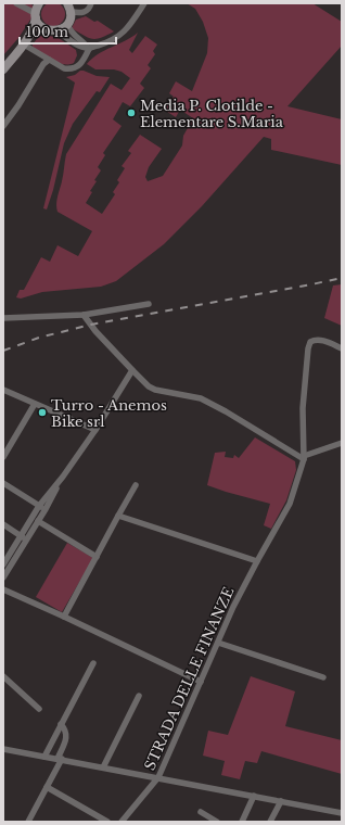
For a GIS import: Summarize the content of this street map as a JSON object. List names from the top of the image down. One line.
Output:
{"streets":{"street":["STRADA DELLE FINANZE"]},"places":["Media P. Clotilde - Elementare S.Maria","Turro - Anemos Bike srl"],"scale_bar":"100 m"}
